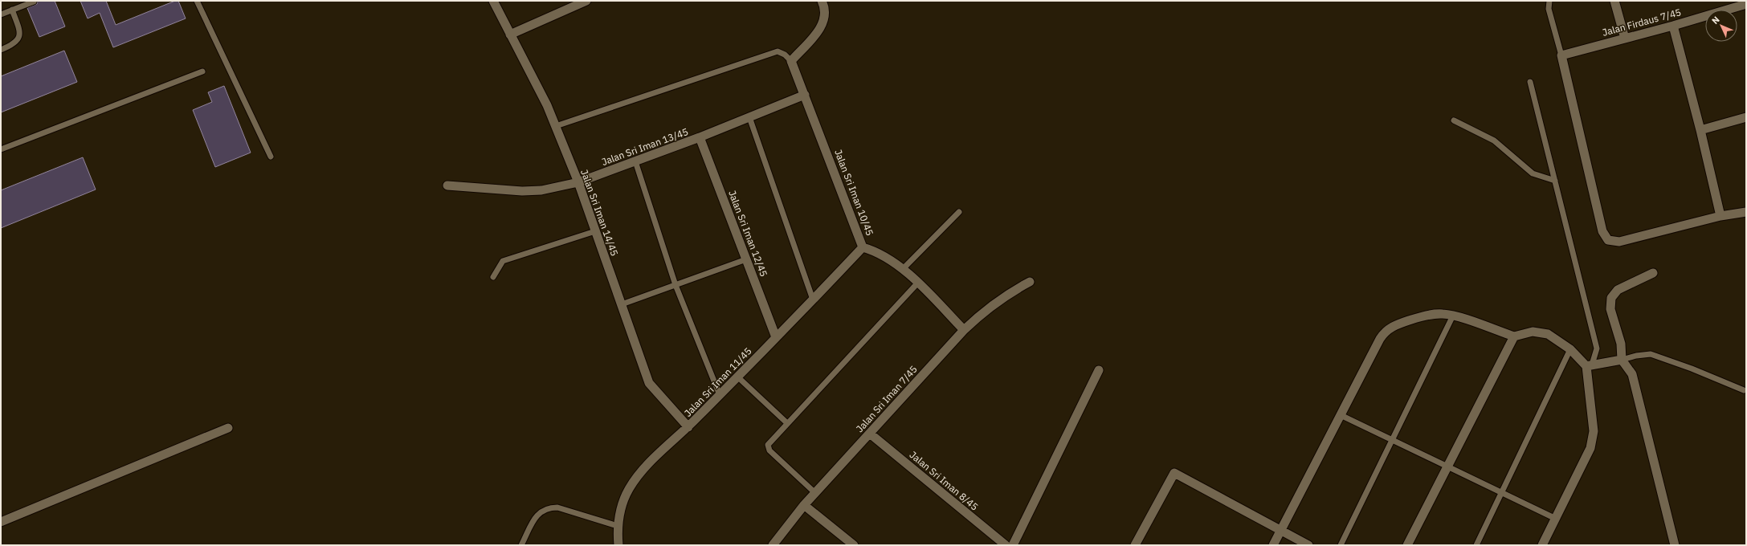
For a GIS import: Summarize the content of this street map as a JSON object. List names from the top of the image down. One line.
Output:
{"streets":{"street":["Jalan Firdaus 7/45","Jalan Sri Iman 13/45","Jalan Sri Iman 10/45","Jalan Sri Iman 14/45","Jalan Sri Iman 12/45","Jalan Sri Iman 11/45","Jalan Sri Iman 7/45","Jalan Sri Iman 8/45"]},"crossings":[["Jalan Sri Iman 13/45","Jalan Sri Iman 10/45"],["Jalan Sri Iman 13/45","Jalan Sri Iman 14/45"],["Jalan Sri Iman 13/45","Jalan Sri Iman 12/45"],["Jalan Sri Iman 10/45","Jalan Sri Iman 11/45"],["Jalan Sri Iman 10/45","Jalan Sri Iman 7/45"],["Jalan Sri Iman 14/45","Jalan Sri Iman 11/45"],["Jalan Sri Iman 12/45","Jalan Sri Iman 11/45"],["Jalan Sri Iman 7/45","Jalan Sri Iman 8/45"]],"north":"top left"}
